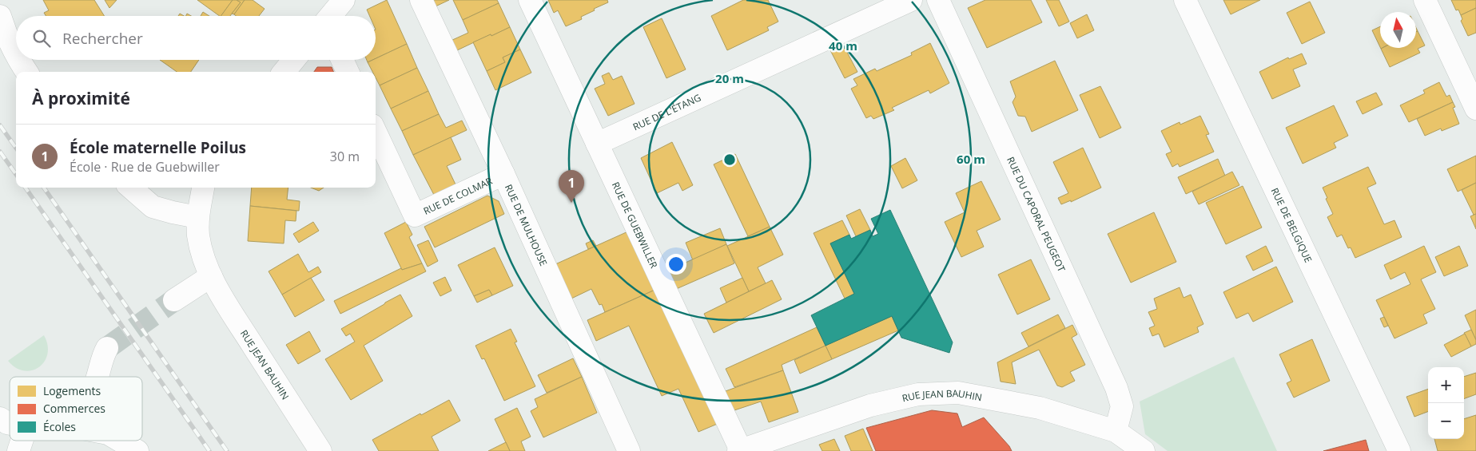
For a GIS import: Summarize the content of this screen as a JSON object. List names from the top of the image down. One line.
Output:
{"streets":{"street":["RUE DE L'ÉTANG","RUE DE COLMAR","RUE DU CAPORAL PEUGEOT","RUE DE MULHOUSE","RUE DE GUEBWILLER","RUE DE BELGIQUE","RUE JEAN BAUHIN"]},"crossings":[["RUE DE L'ÉTANG","RUE DE GUEBWILLER"],["RUE DE COLMAR","RUE DE MULHOUSE"],["RUE DU CAPORAL PEUGEOT","RUE JEAN BAUHIN"],["RUE DE GUEBWILLER","RUE JEAN BAUHIN"]],"legend":["Logements","Commerces","Écoles"],"north":"top","page":{"search":"Rechercher","heading":"À proximité","list":[{"mark":"1","name":"École maternelle Poilus","note":"École · Rue de Guebwiller","value":"30 m"}],"pins":"1","map_buttons":["+","−"]},"rings":["40 m","20 m","60 m"]}
